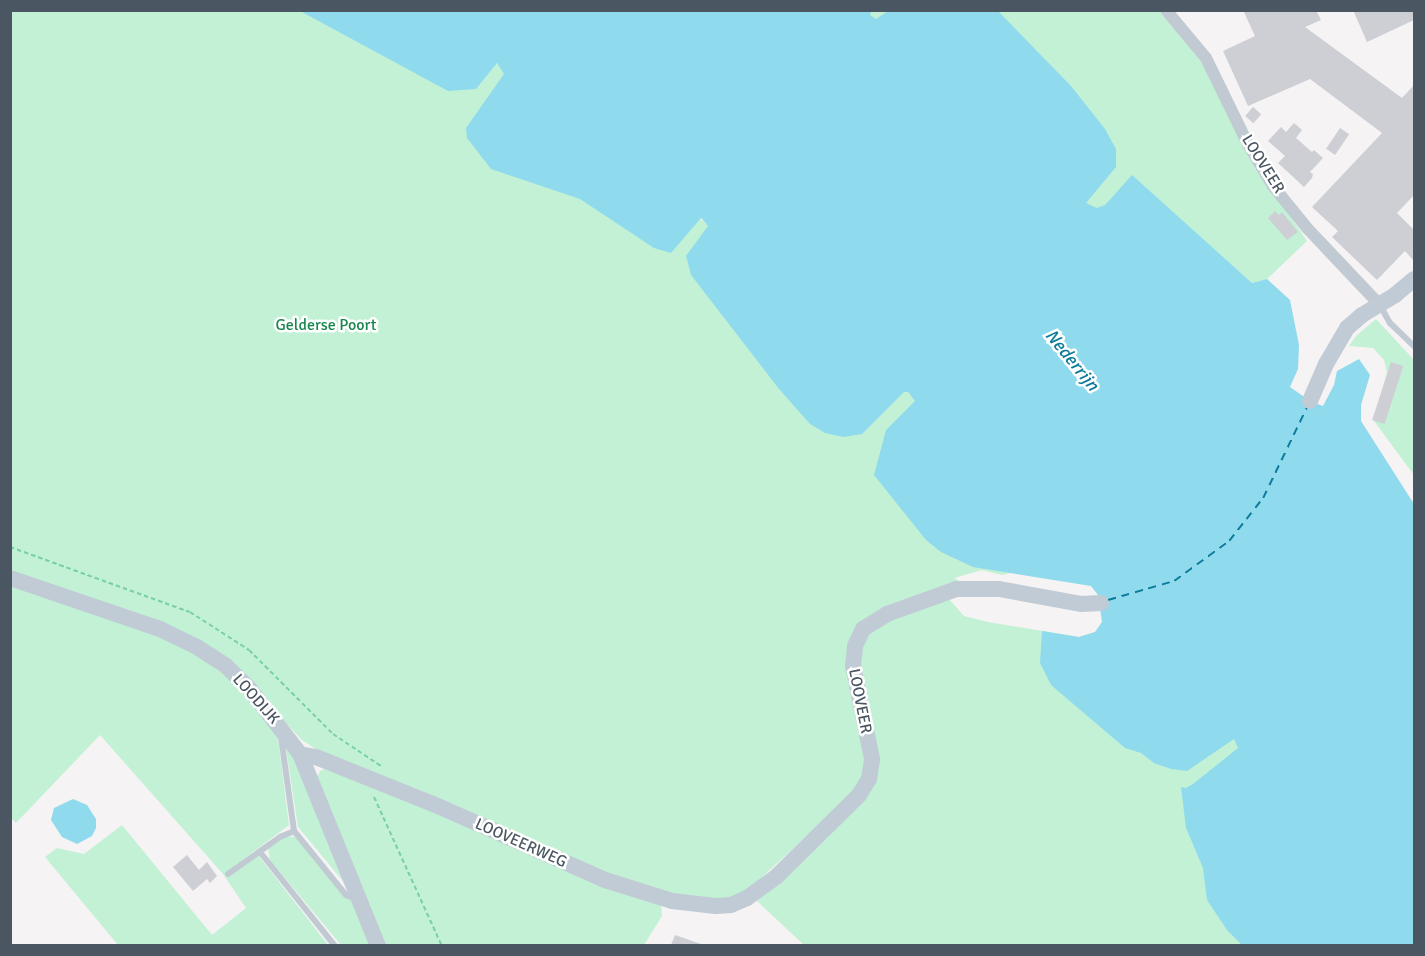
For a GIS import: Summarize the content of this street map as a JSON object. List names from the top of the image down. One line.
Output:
{"streets":{"street":["LOOVEER","LOODIJK","LOOVEERWEG"]},"crossings":[["LOOVEER","LOOVEERWEG"],["LOODIJK","LOOVEERWEG"]],"water":["Nederrijn"],"parks":["Gelderse Poort"]}
